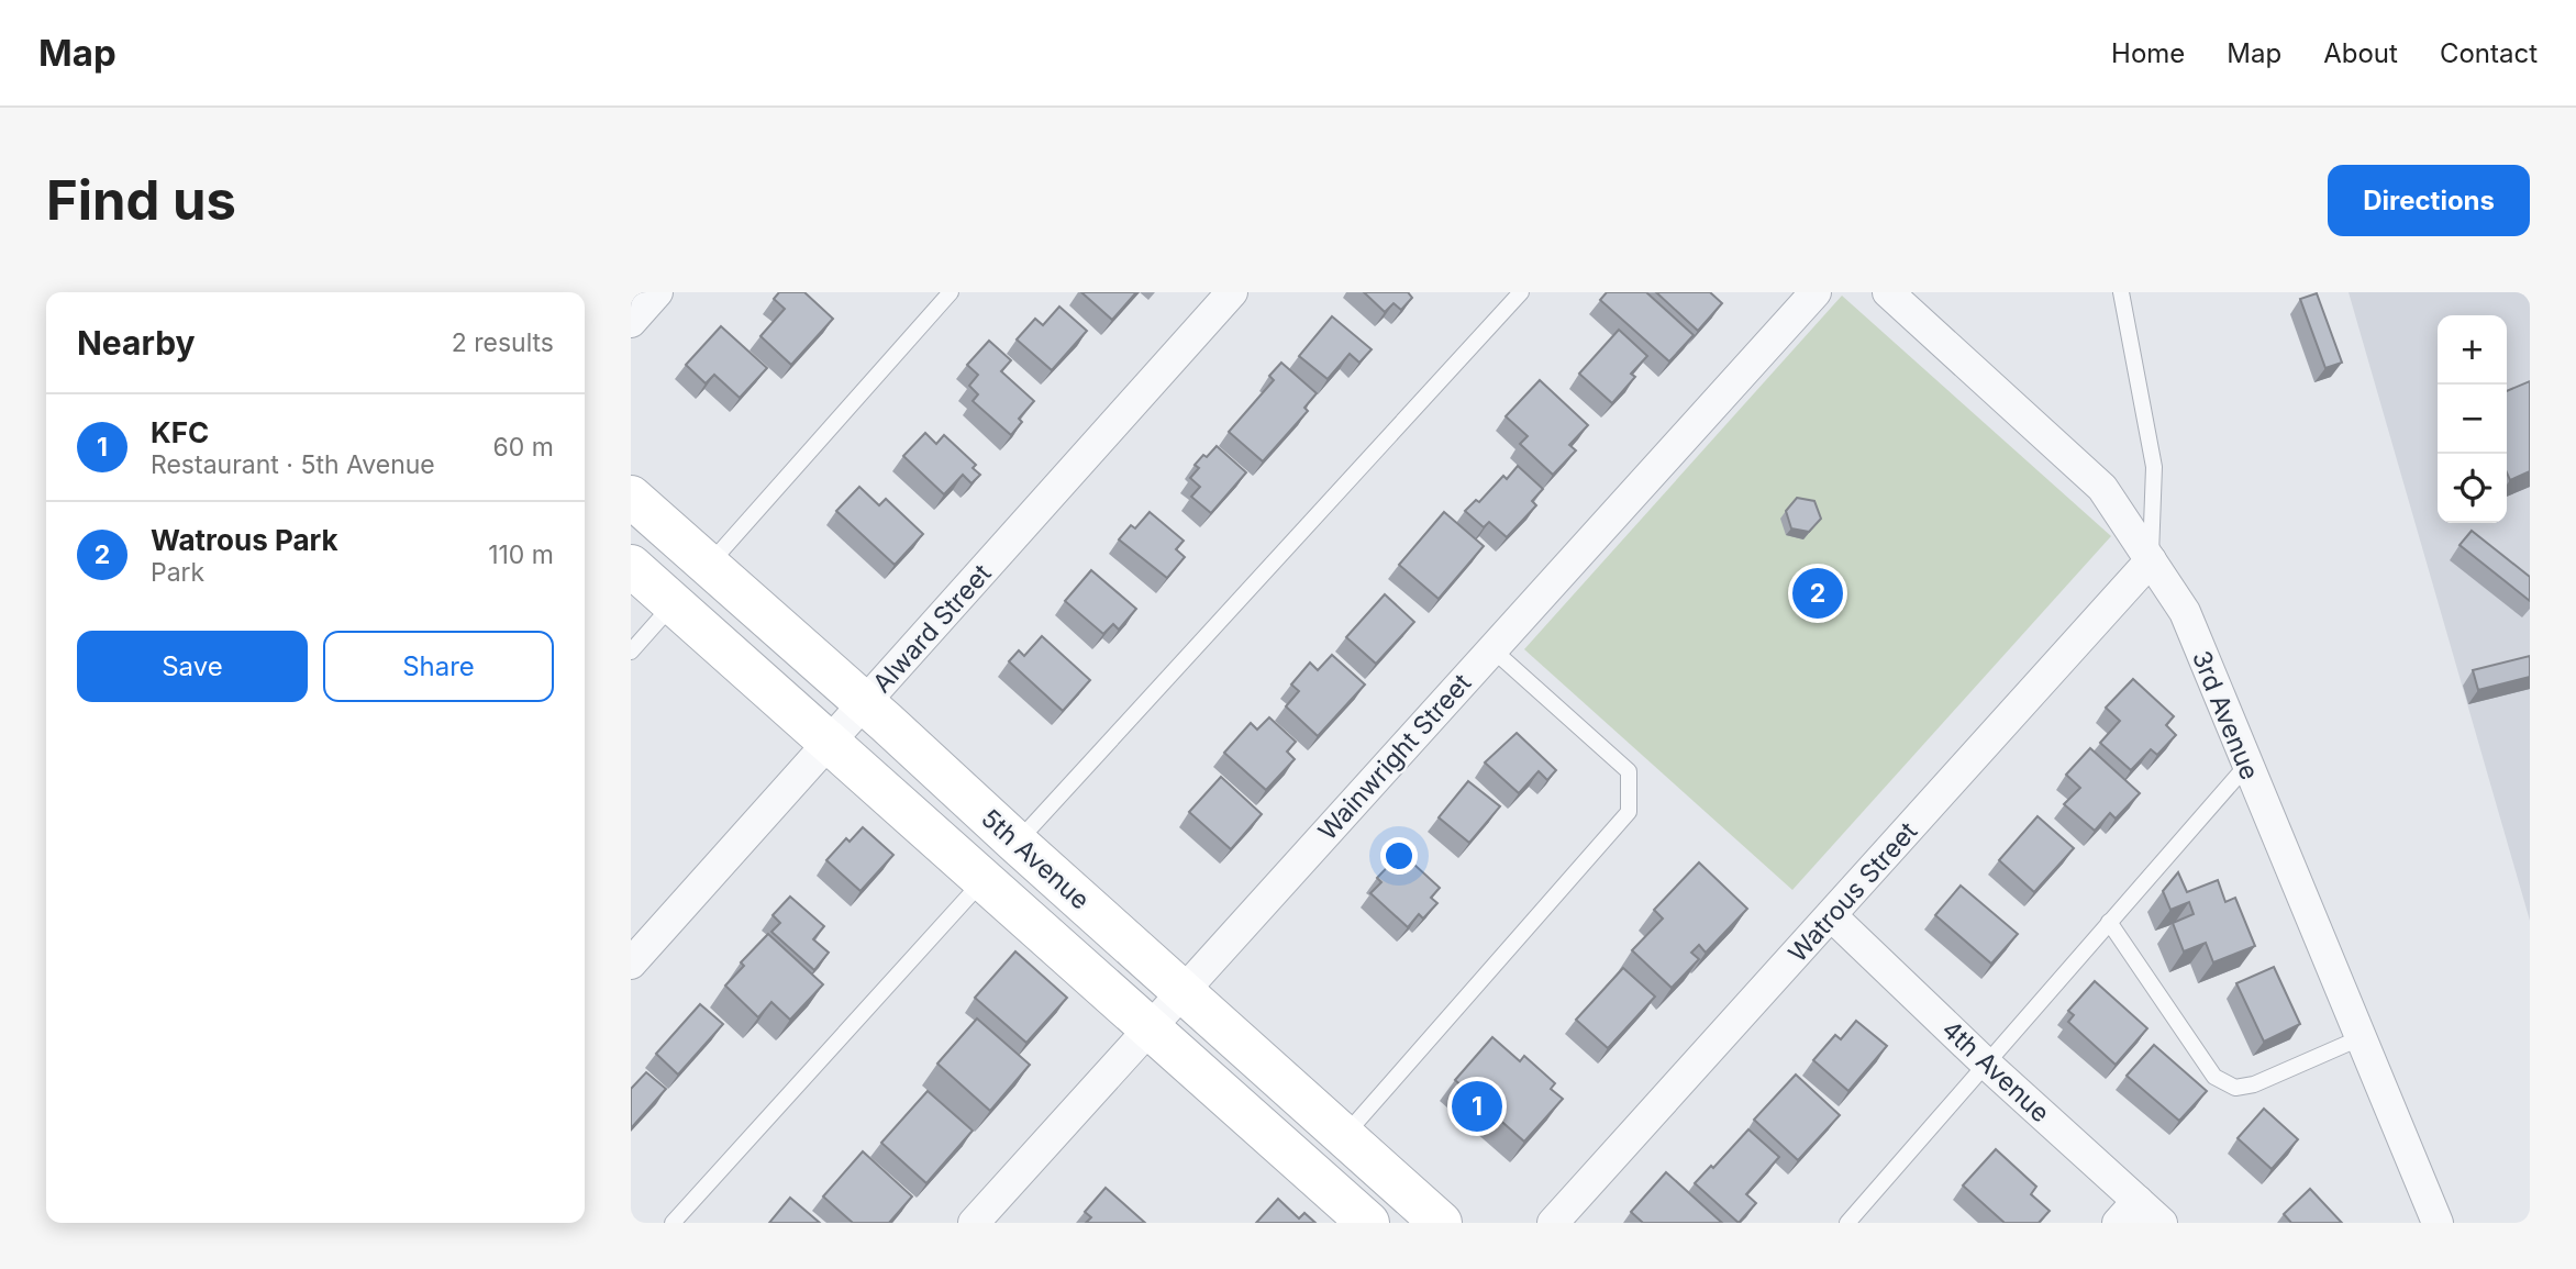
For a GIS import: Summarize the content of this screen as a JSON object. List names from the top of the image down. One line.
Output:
{"streets":{"main road":["5th Avenue"],"street":["Alward Street","3rd Avenue","Wainwright Street","Watrous Street","4th Avenue"]},"crossings":[["Alward Street","5th Avenue"],["3rd Avenue","Watrous Street"],["Wainwright Street","5th Avenue"],["Watrous Street","4th Avenue"]],"page":{"header":"Map","nav":["Home","Map","About","Contact"],"buttons":["Directions",["Save","Share"]],"title":"Find us","heading":["Nearby","2 results"],"map_buttons":["+","−"],"list":[{"mark":"1","name":"KFC","note":"Restaurant · 5th Avenue","value":"60 m"},{"mark":"2","name":"Watrous Park","note":"Park","value":"110 m"}],"pins":["2","1"]}}
